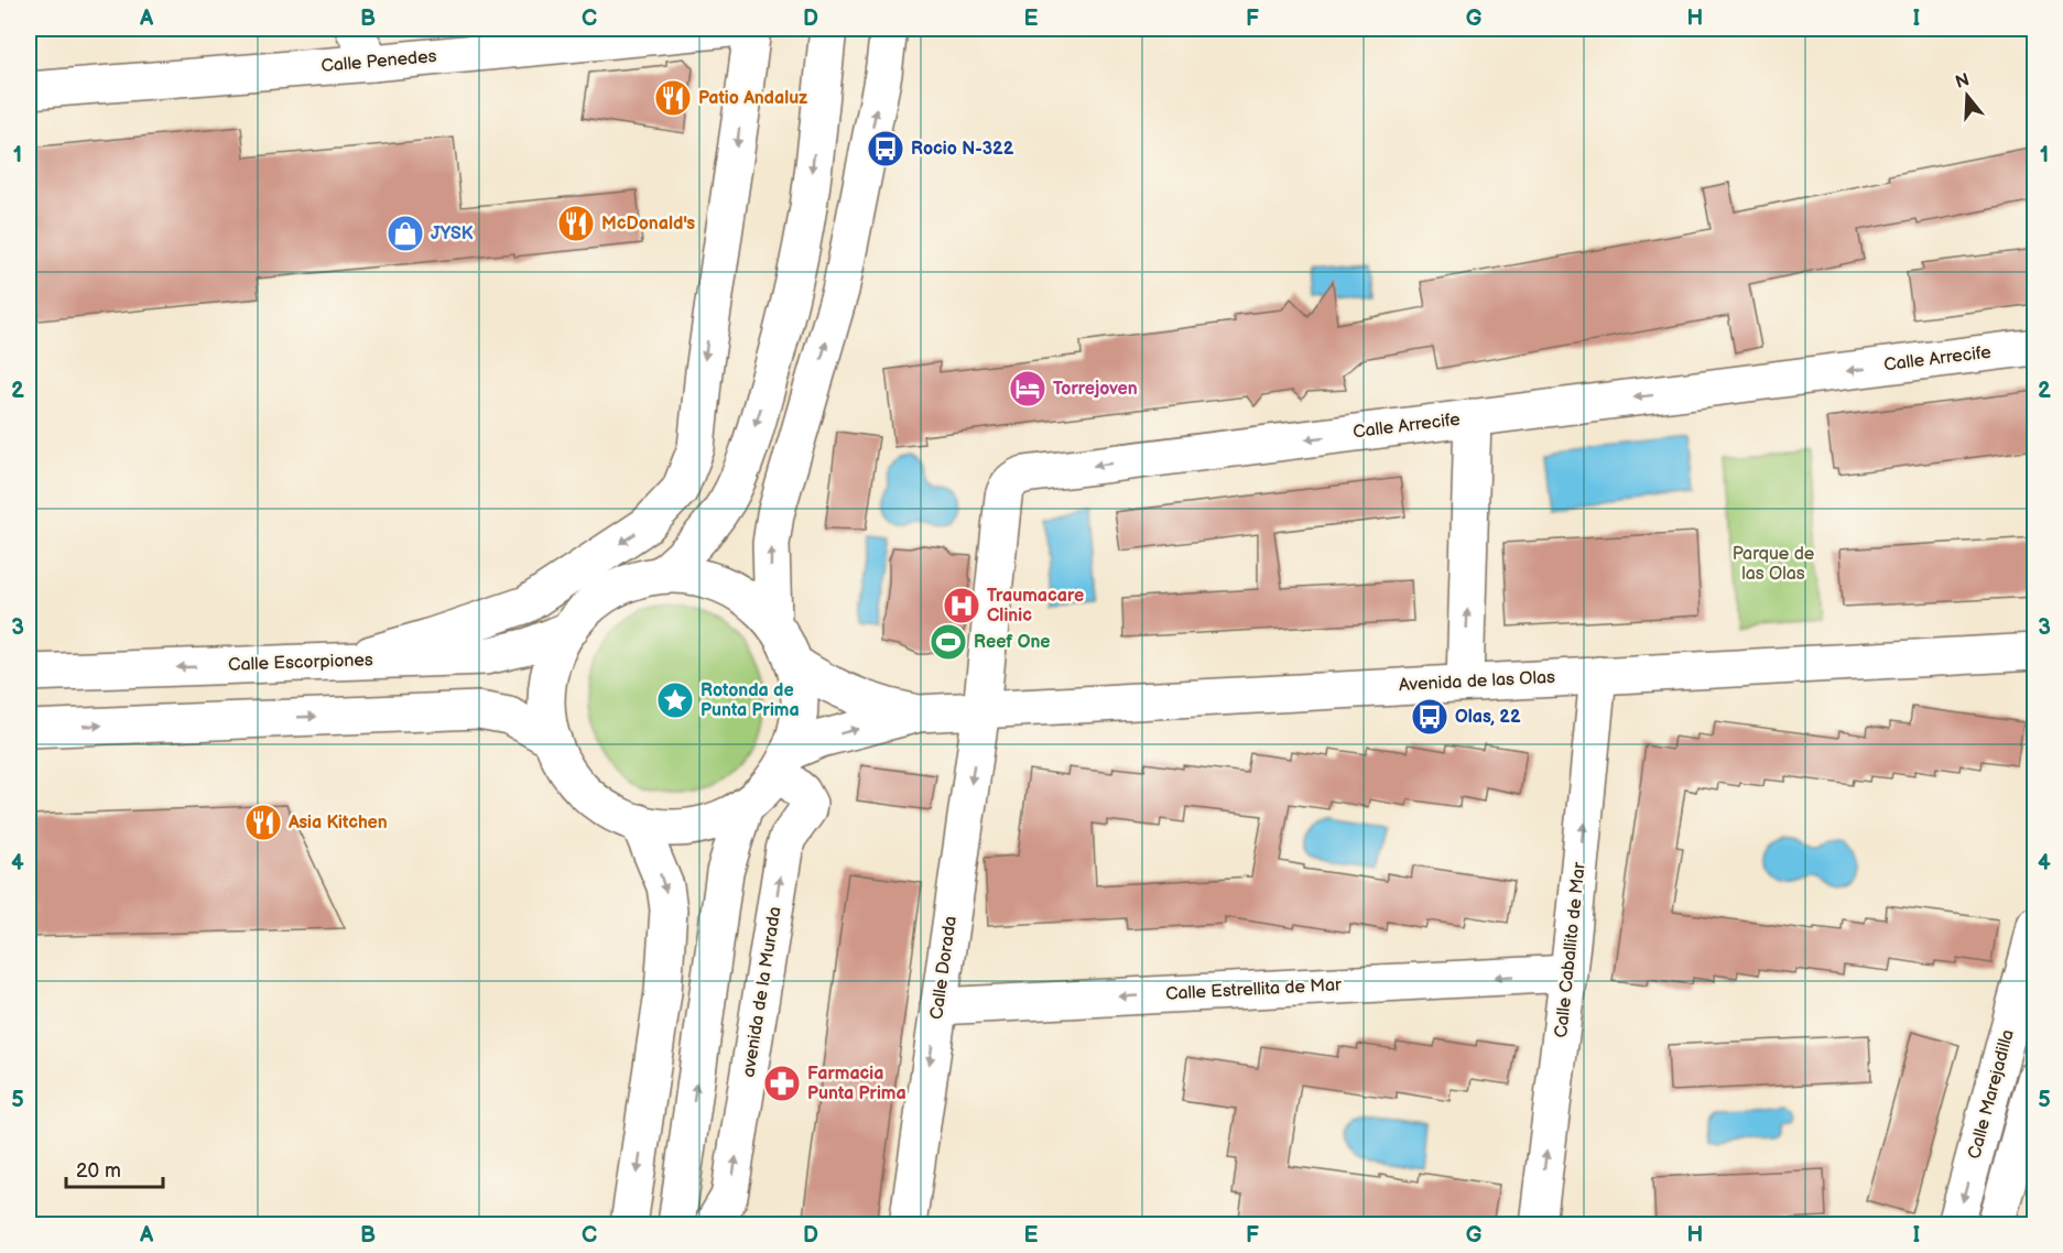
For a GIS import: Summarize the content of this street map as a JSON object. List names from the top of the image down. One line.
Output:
{"streets":{"main road":["Calle Penedes","Calle Arrecife","Calle Escorpiones","Avenida de las Olas","Calle Caballito de Mar","Calle Dorada","Calle Estrellita de Mar","avenida de la Murada","Calle Marejadilla"]},"crossings":[["Calle Arrecife","Avenida de las Olas"],["Calle Arrecife","Calle Dorada"],["Avenida de las Olas","Calle Caballito de Mar"],["Avenida de las Olas","Calle Dorada"],["Avenida de las Olas","avenida de la Murada"],["Calle Caballito de Mar","Calle Estrellita de Mar"],["Calle Dorada","Calle Estrellita de Mar"]],"one_way":["Calle Arrecife","Calle Caballito de Mar","Calle Estrellita de Mar"],"parks":["Parque de las Olas"],"places":{"restaurant":["Patio Andaluz","McDonald's","Asia Kitchen"],"bus stop":["Rocio N-322","Olas, 22"],"shop":["JYSK"],"hotel":["Torrejoven"],"hospital":["Traumacare Clinic"],"sports":["Reef One"],"place":["Rotonda de Punta Prima"],"pharmacy":["Farmacia Punta Prima"]},"scale_bar":"20 m","north":"top","grid":{"columns":["A","B","C","D","E","F","G","H","I"],"rows":["1","2","3","4","5"]}}
